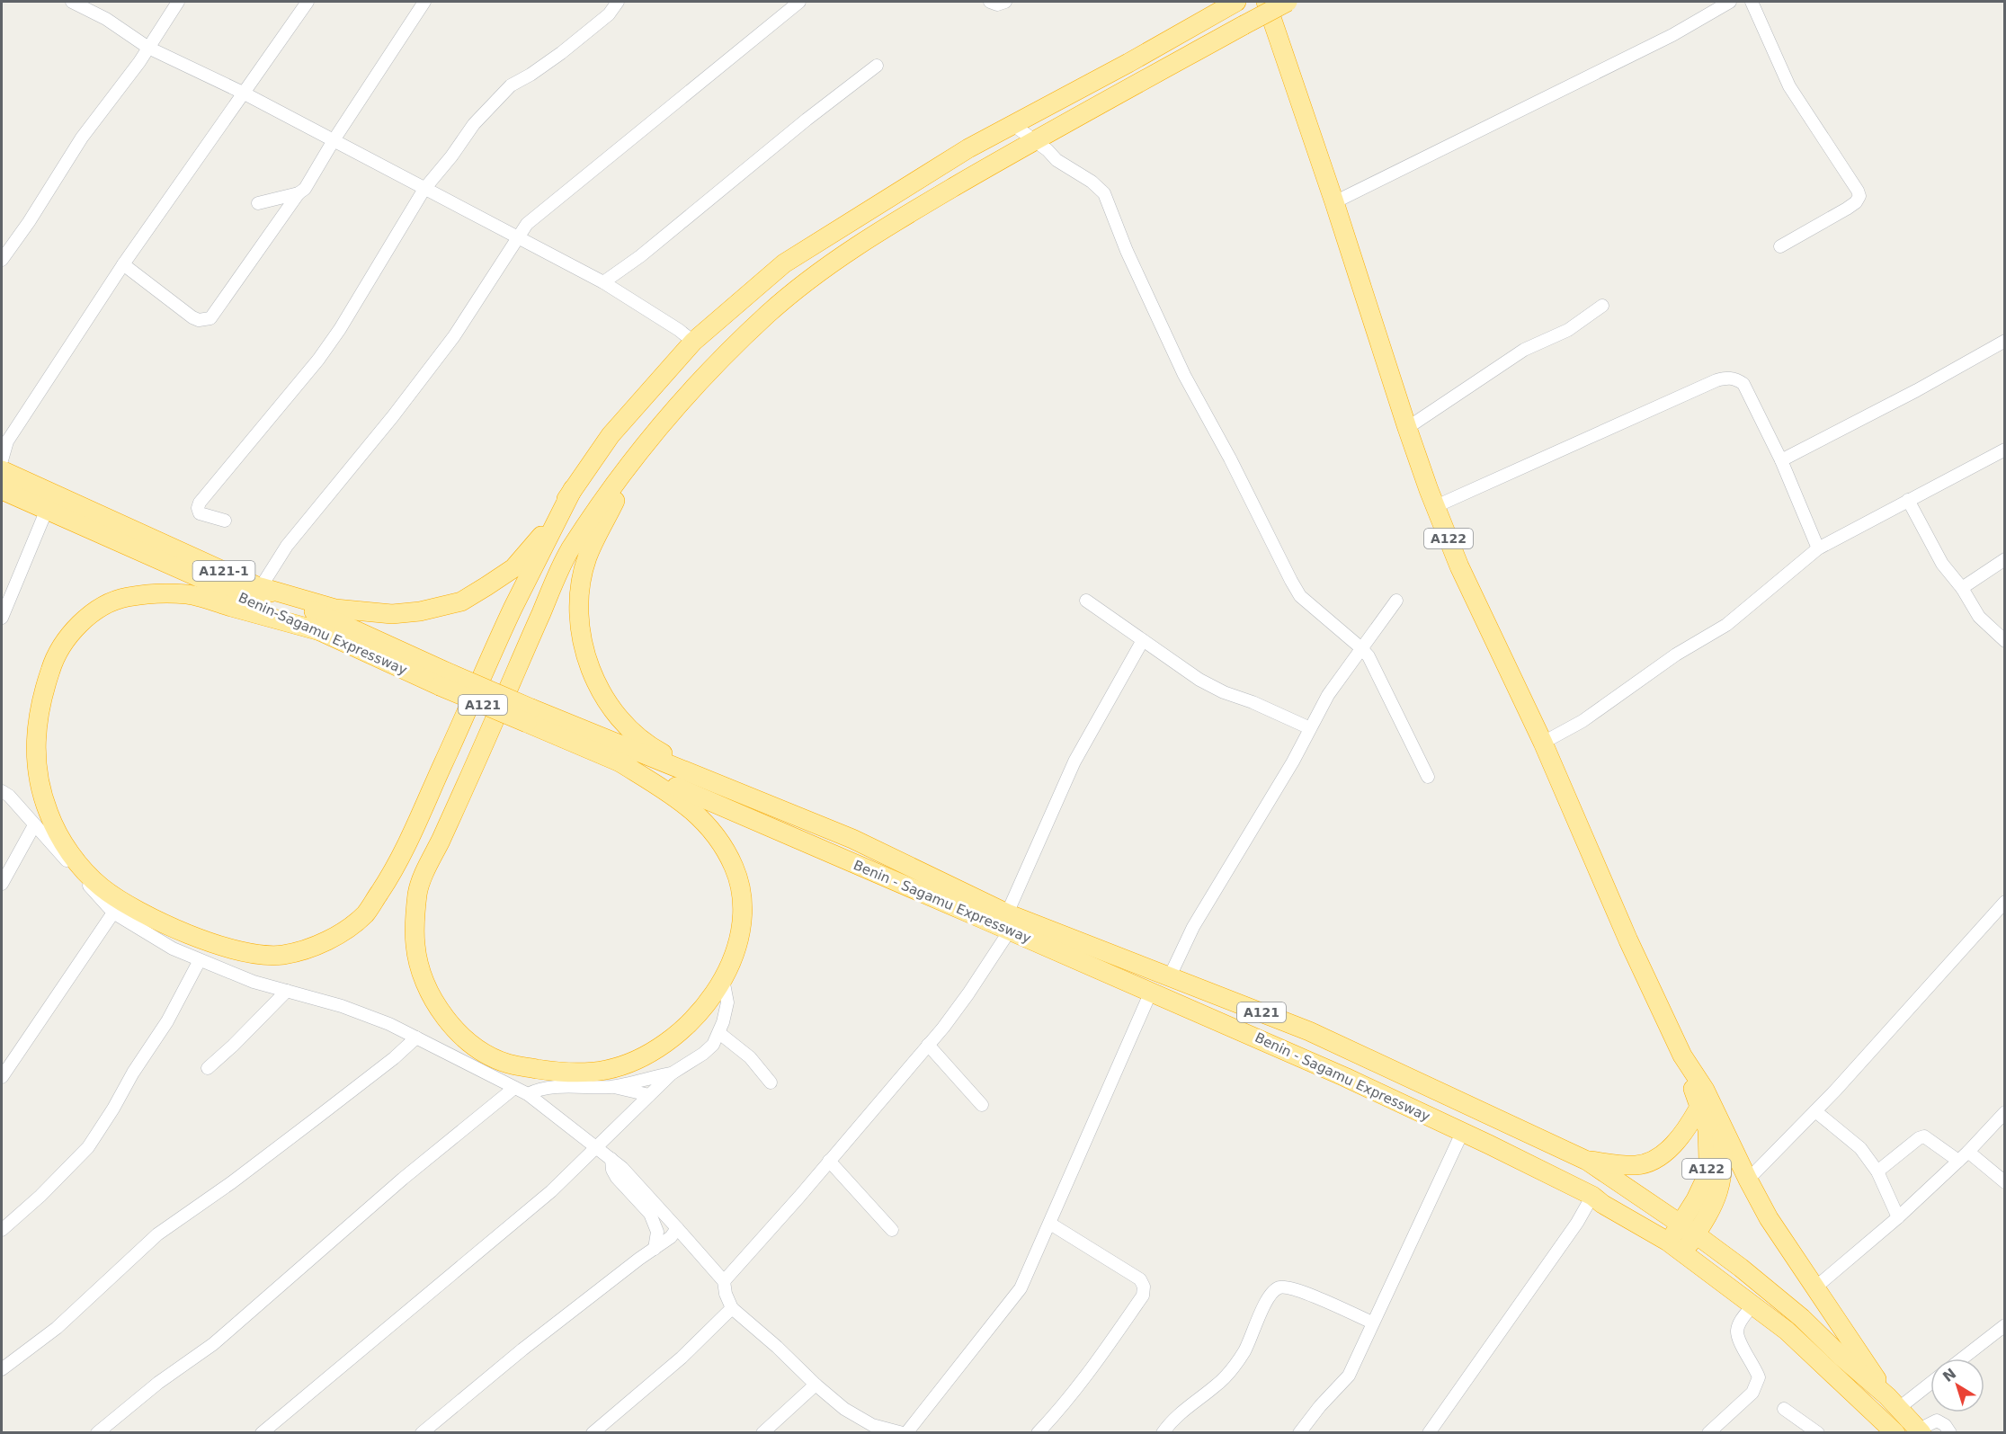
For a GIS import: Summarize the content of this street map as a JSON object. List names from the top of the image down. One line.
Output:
{"streets":{"highway":["A122","A121-1","Benin-Sagamu Expressway","A121","Benin - Sagamu Expressway"]},"crossings":[["A122","A121"],["A122","Benin - Sagamu Expressway"],["A121-1","Benin-Sagamu Expressway"],["A121-1","A121"],["Benin-Sagamu Expressway","A121"],["A121","Benin - Sagamu Expressway"]],"north":"top left"}
